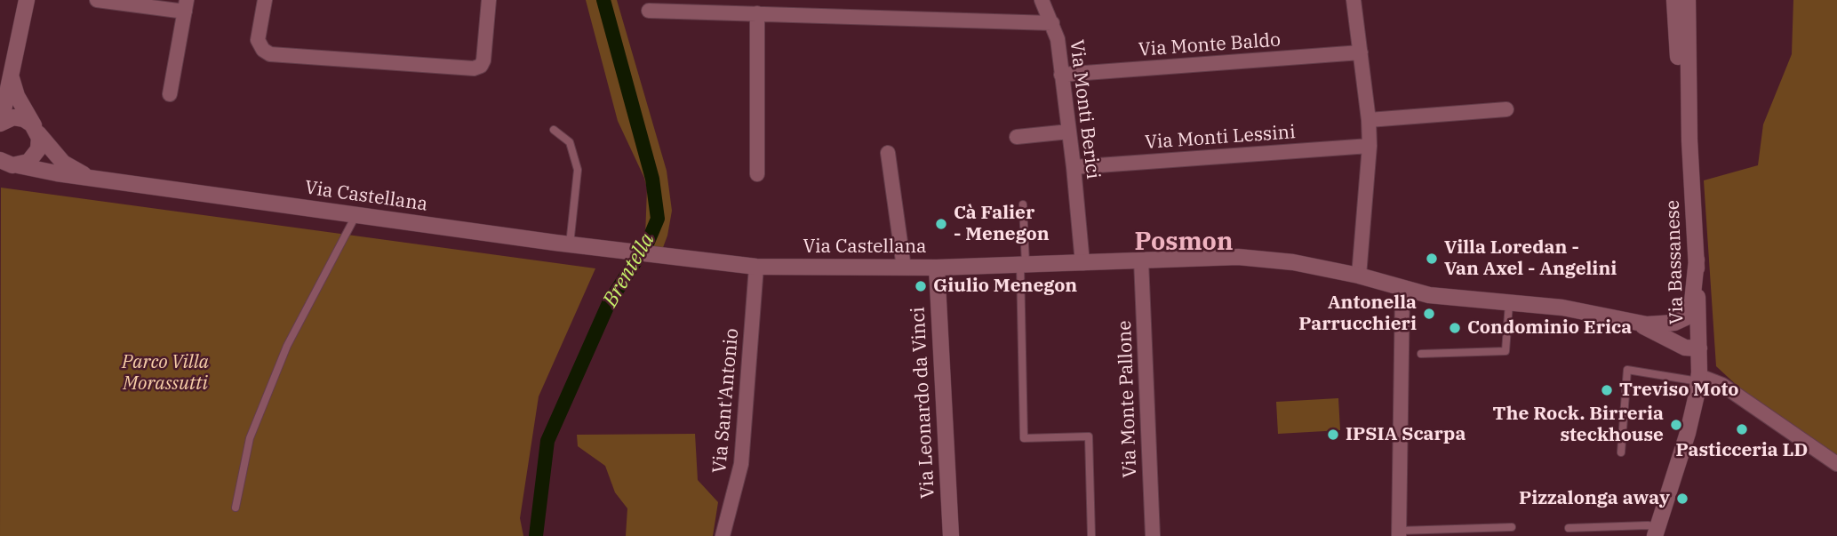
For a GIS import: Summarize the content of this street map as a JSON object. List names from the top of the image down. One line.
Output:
{"streets":{"main road":["Via Castellana","Via Bassanese","Via Leonardo da Vinci"],"street":["Via Monte Baldo","Via Monti Berici","Via Monti Lessini","Via Monte Pallone","Via Sant'Antonio"]},"crossings":[["Via Monte Baldo","Via Monti Berici"],["Via Monti Berici","Via Monti Lessini"],["Via Monti Berici","Via Castellana"],["Via Castellana","Via Bassanese"],["Via Castellana","Via Monte Pallone"],["Via Castellana","Via Sant'Antonio"],["Via Castellana","Via Leonardo da Vinci"]],"districts":["Posmon"],"water":["Brentella"],"parks":["Parco Villa Morassutti"],"places":["Cà Falier - Menegon","Villa Loredan - Van Axel - Angelini","Giulio Menegon","Antonella Parrucchieri","Condominio Erica","Treviso Moto","The Rock. Birreria steckhouse","Pasticceria LD","IPSIA Scarpa","Pizzalonga away"]}
